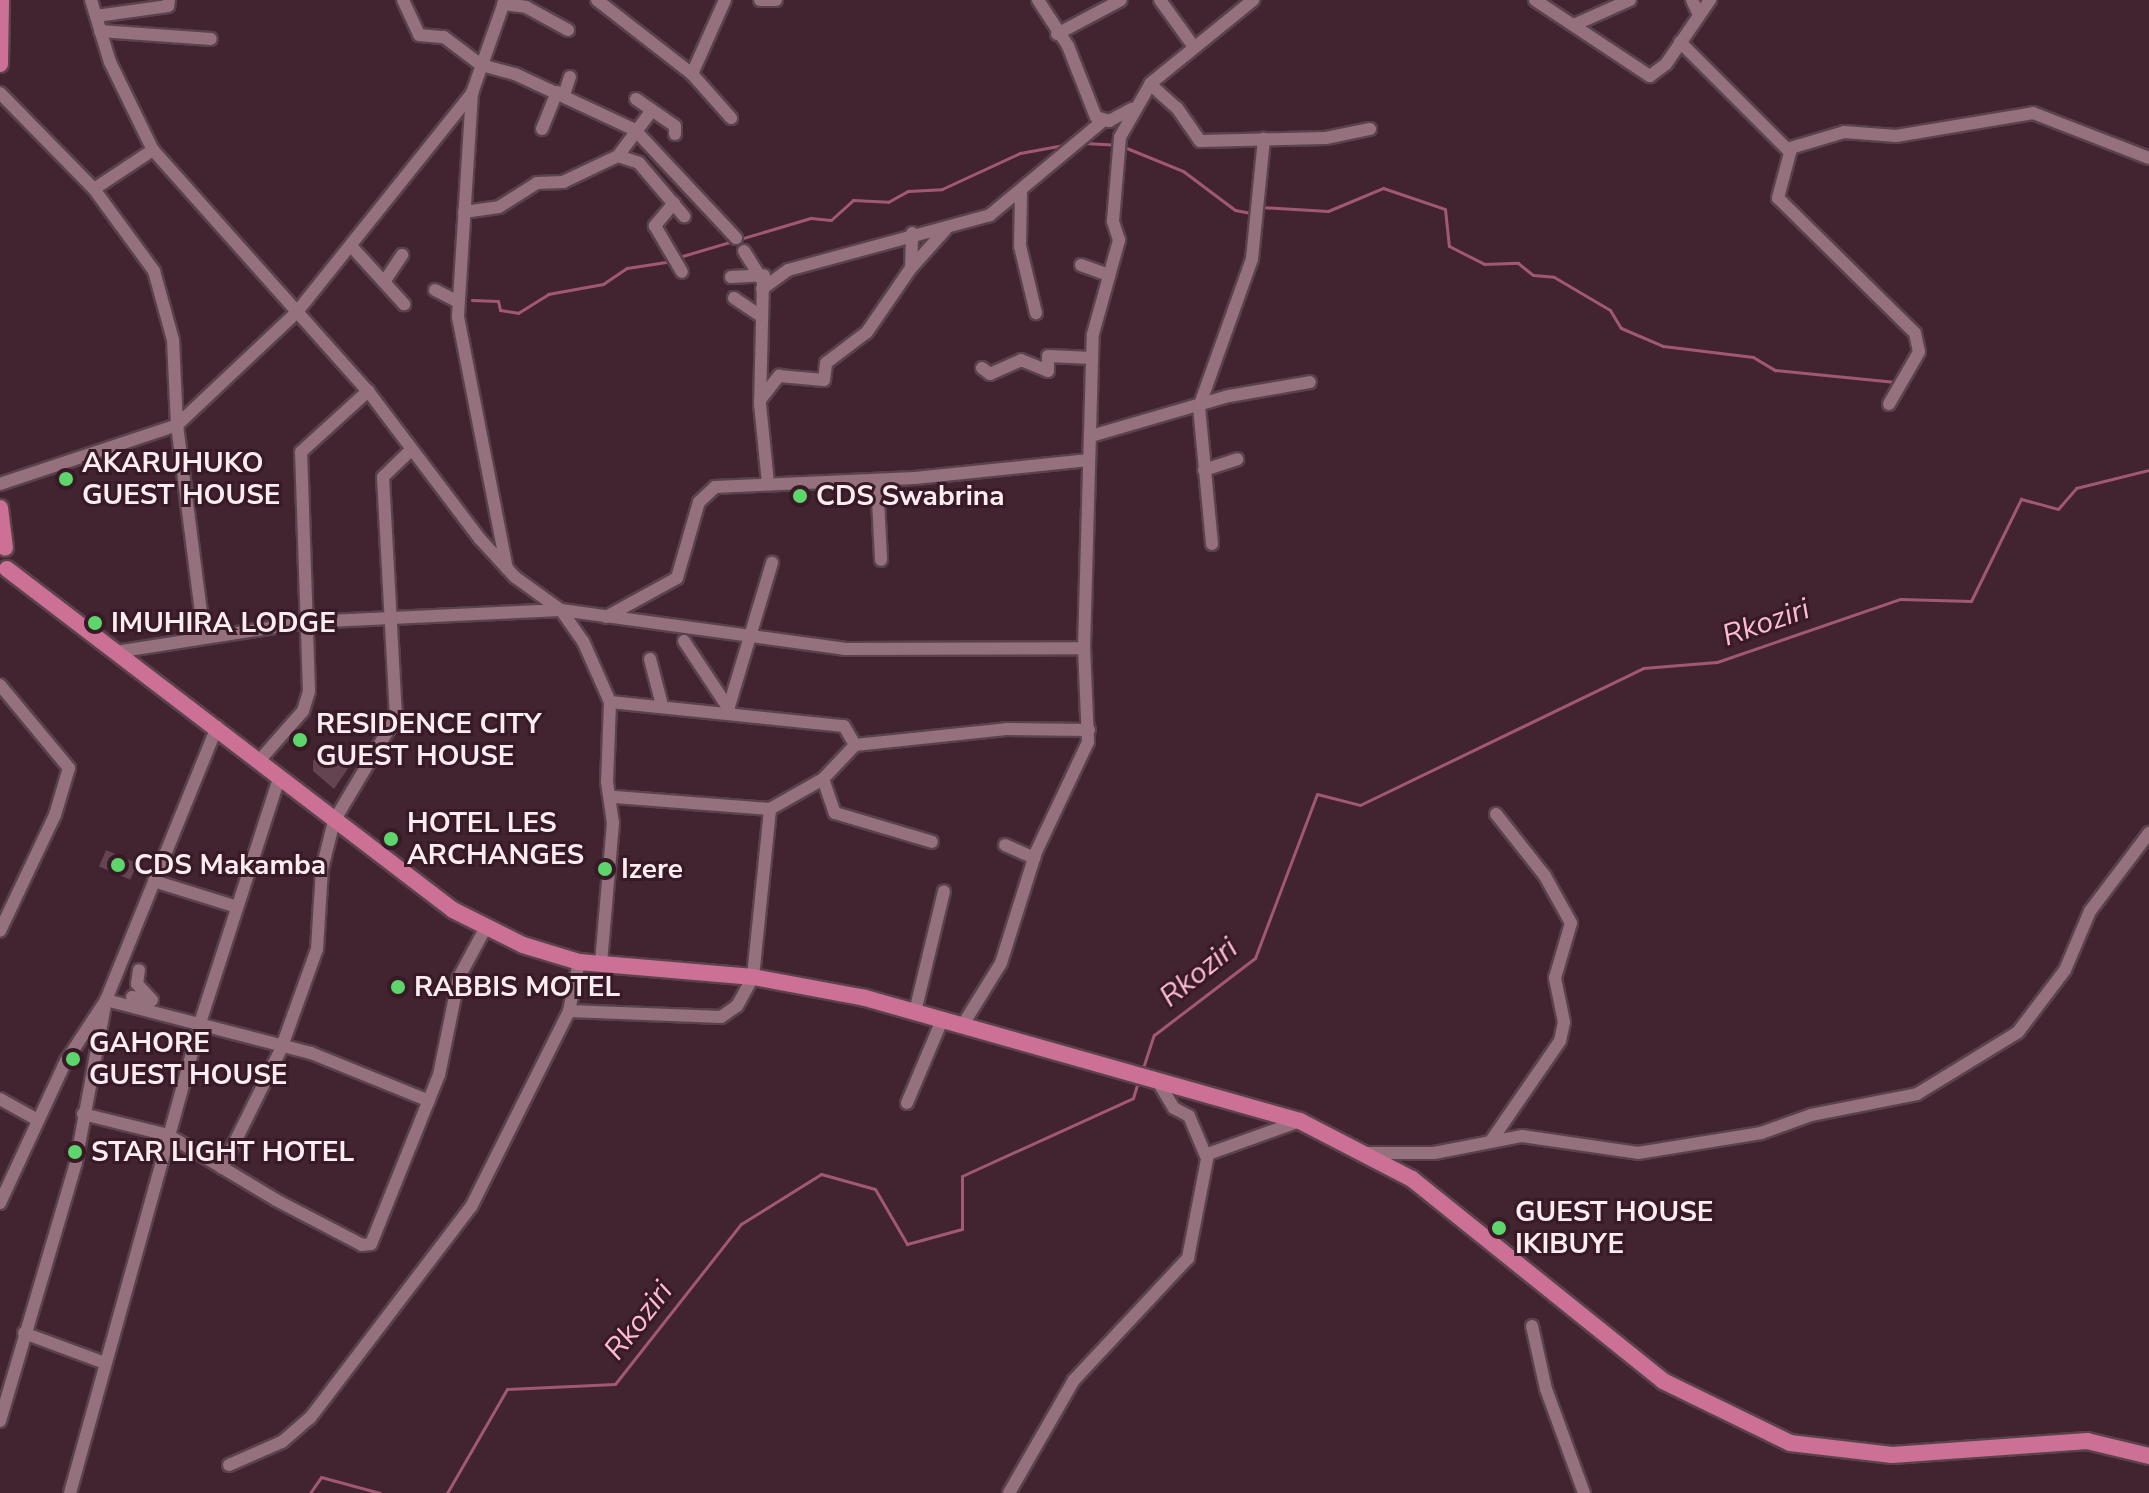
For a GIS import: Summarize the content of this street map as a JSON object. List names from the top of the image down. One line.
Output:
{"water":["Rkoziri"],"places":["AKARUHUKO GUEST HOUSE","CDS Swabrina","IMUHIRA LODGE","RESIDENCE CITY GUEST HOUSE","HOTEL LES ARCHANGES","CDS Makamba","Izere","RABBIS MOTEL","GAHORE GUEST HOUSE","STAR LIGHT HOTEL","GUEST HOUSE IKIBUYE"]}
